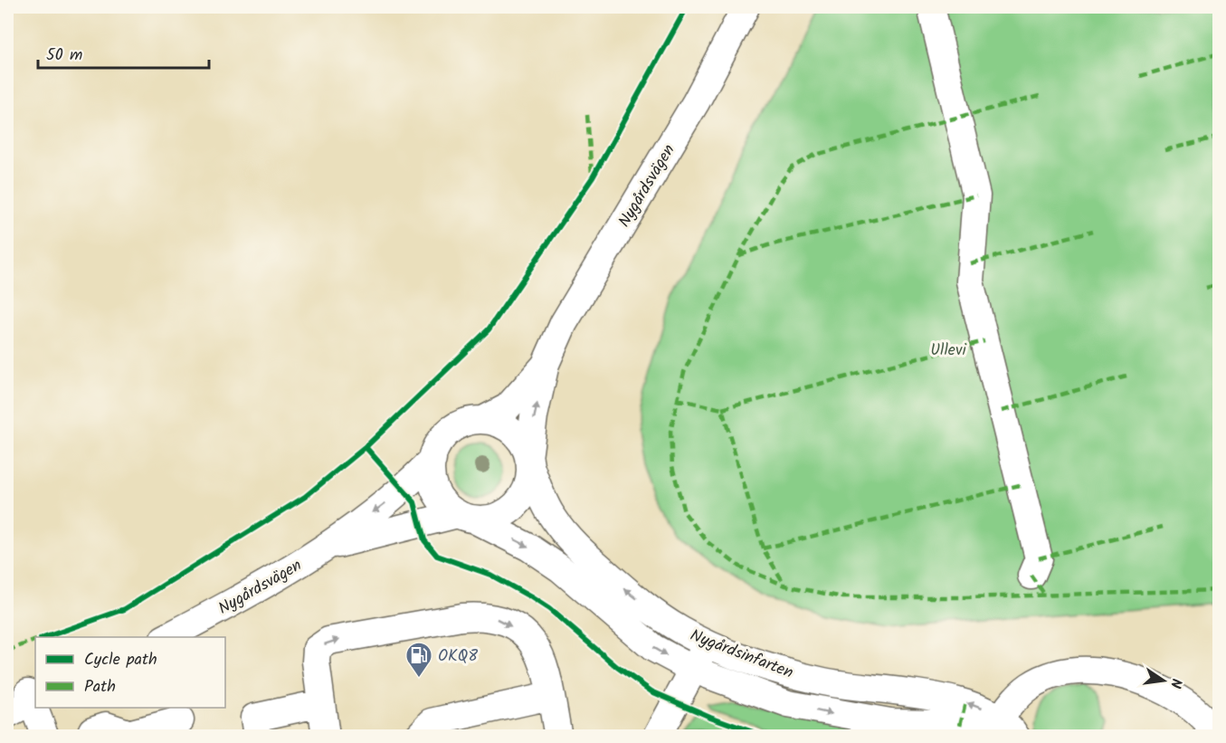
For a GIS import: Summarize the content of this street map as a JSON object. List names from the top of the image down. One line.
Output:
{"streets":{"street":["Nygårdsvägen","Nygårdsinfarten"]},"crossings":[["Nygårdsvägen","Nygårdsinfarten"]],"parks":["Ullevi"],"places":{"fuel station":["OKQ8"]},"legend":["Cycle path","Path"],"scale_bar":"50 m","north":"right"}
